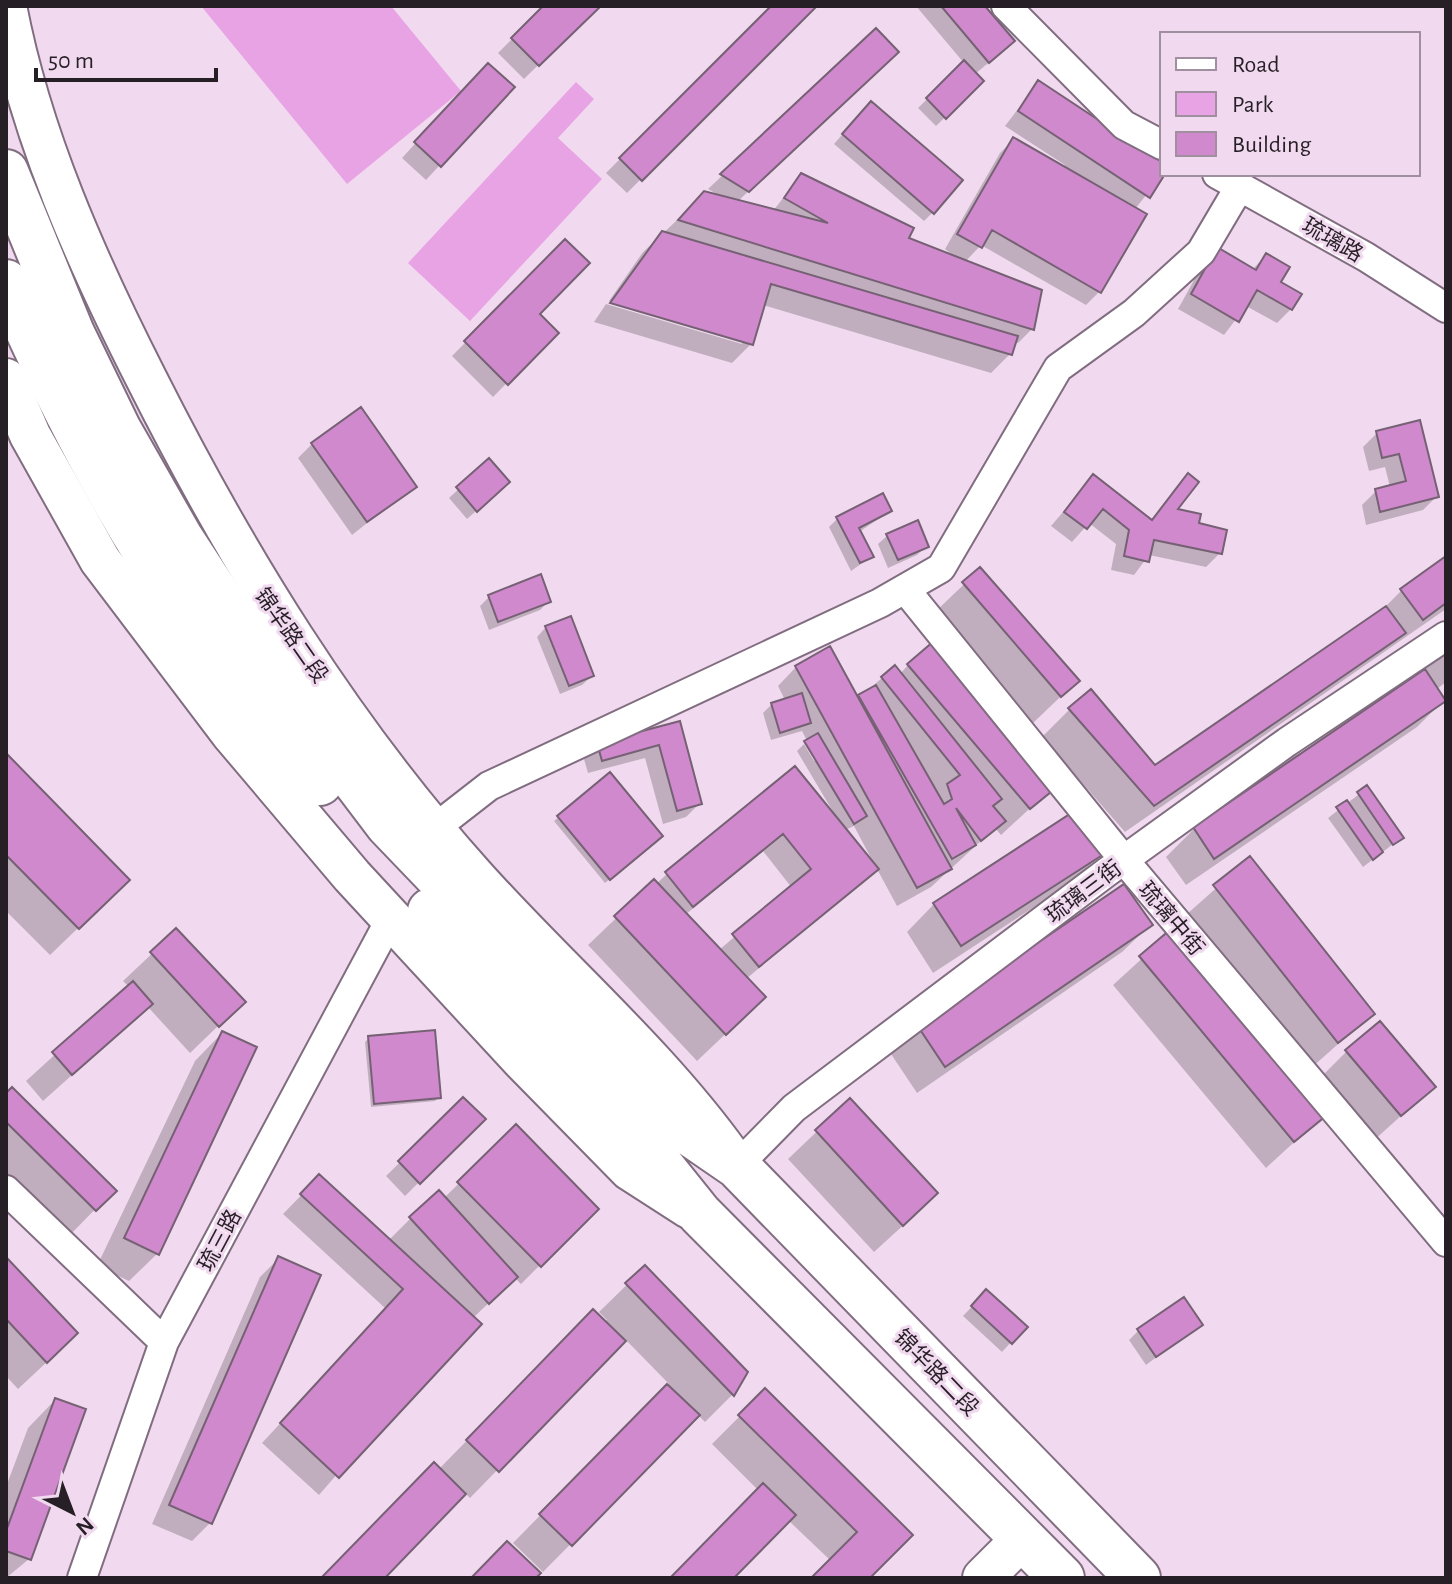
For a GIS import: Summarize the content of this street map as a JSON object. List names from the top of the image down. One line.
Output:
{"streets":{"main road":["锦华路二段"],"street":["琉璃路","琉璃三街","琉璃中街","琉三路"]},"crossings":[["锦华路二段","琉璃三街"],["琉璃三街","琉璃中街"]],"legend":["Road","Park","Building"],"scale_bar":"50 m","north":"bottom right"}
